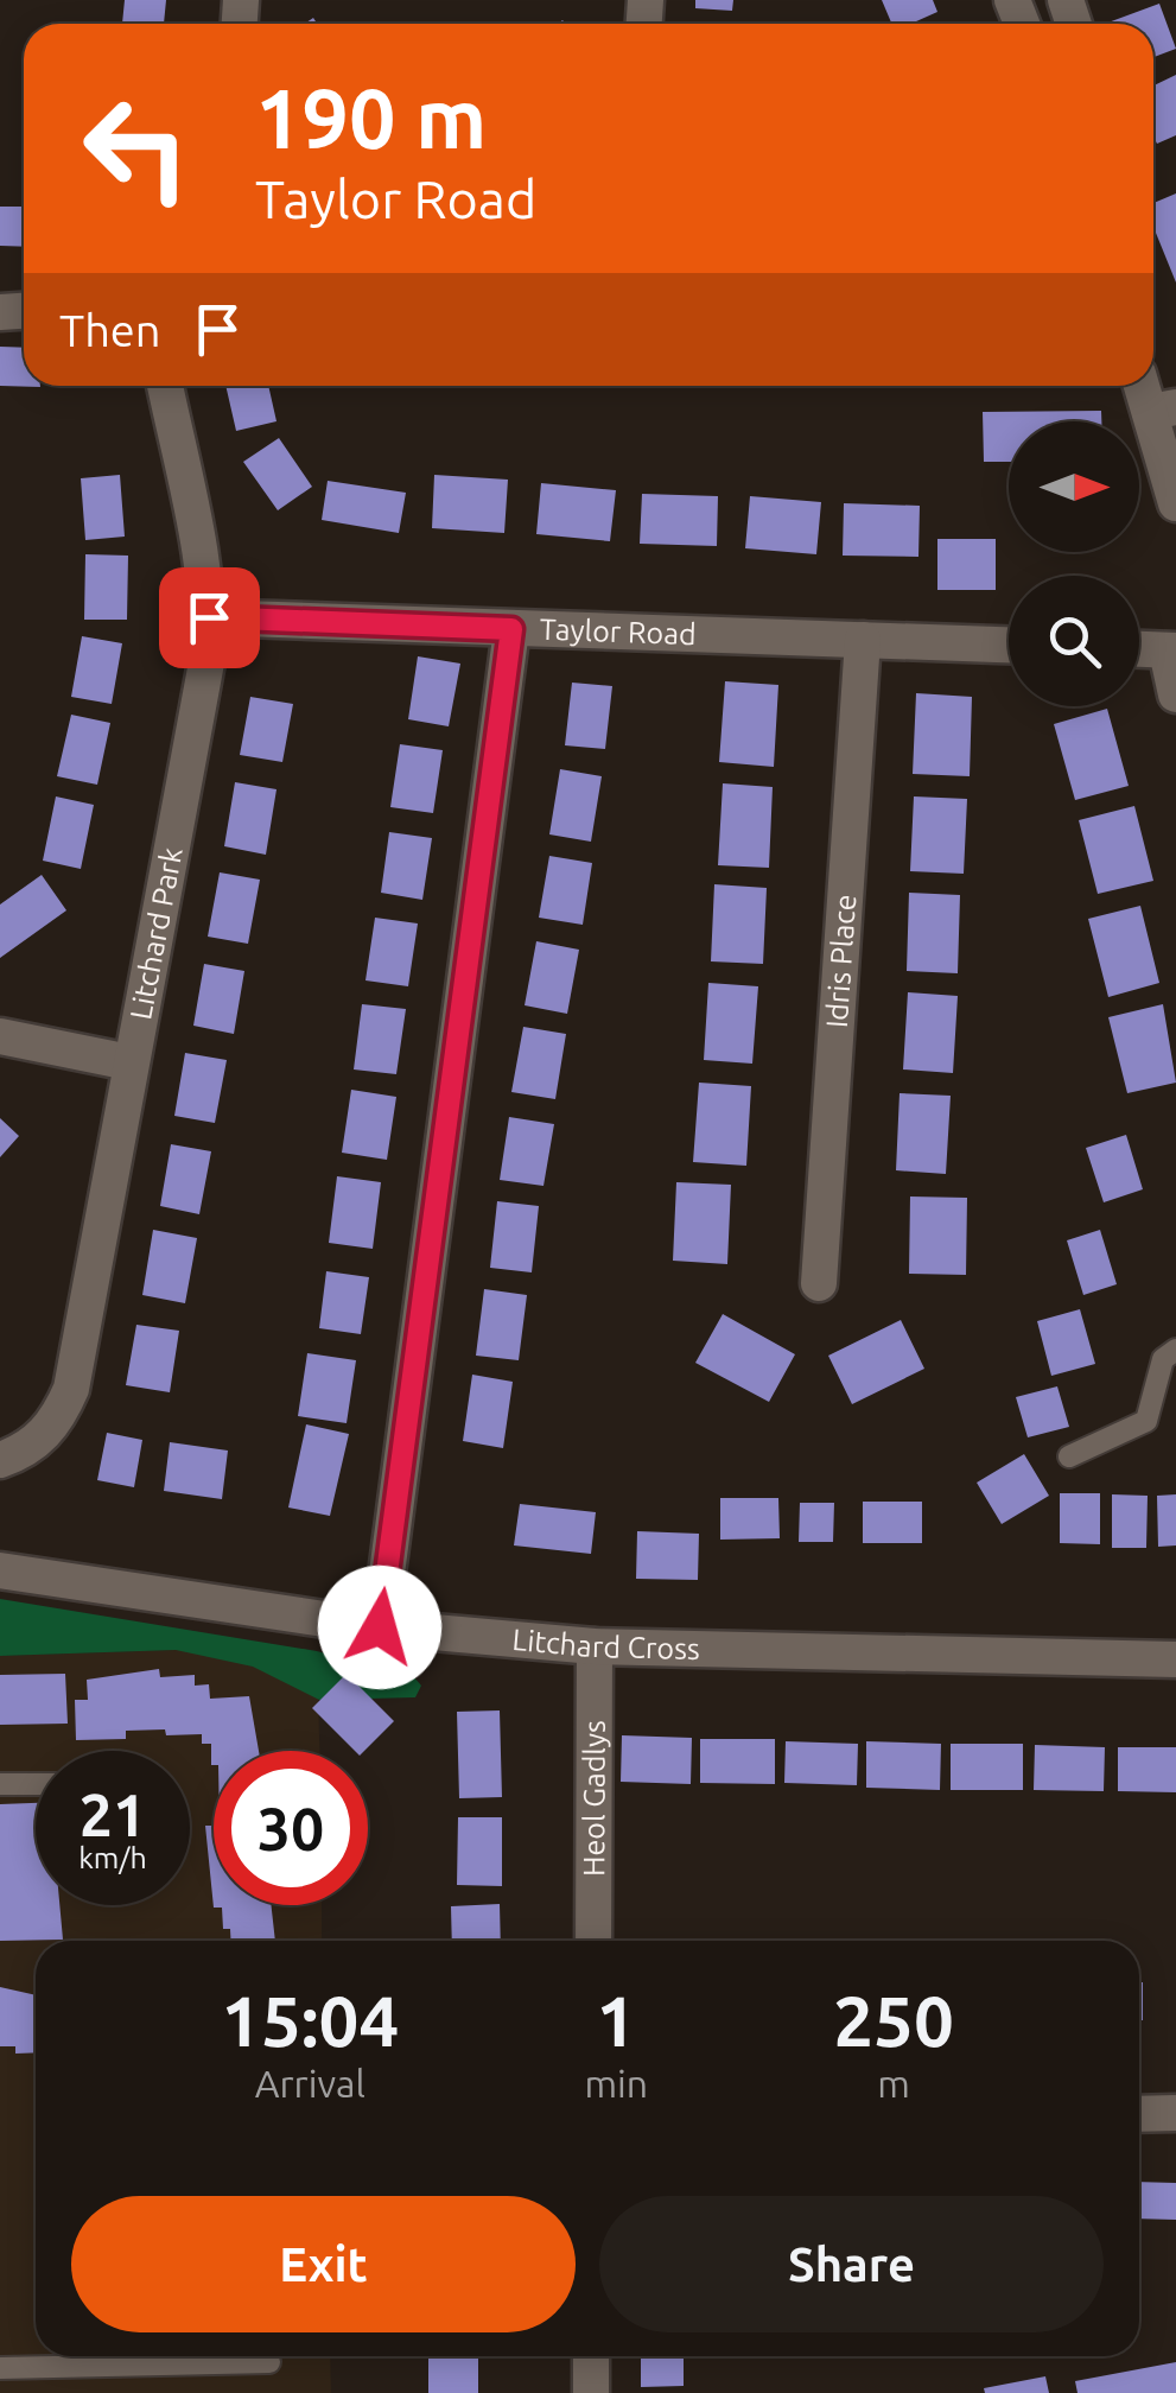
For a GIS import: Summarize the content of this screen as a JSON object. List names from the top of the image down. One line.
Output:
{"streets":{"street":["Taylor Road","Litchard Park","Idris Place","Litchard Cross","Heol Gadlys"]},"crossings":[["Taylor Road","Litchard Park"],["Taylor Road","Idris Place"],["Litchard Cross","Heol Gadlys"]],"north":"right","page":{"turn":["190 m","Taylor Road"],"then":"Then","speed":"21 km/h","limit":"30","eta":["15:04","Arrival","1","min","250","m"],"buttons":["Exit","Share"]}}
